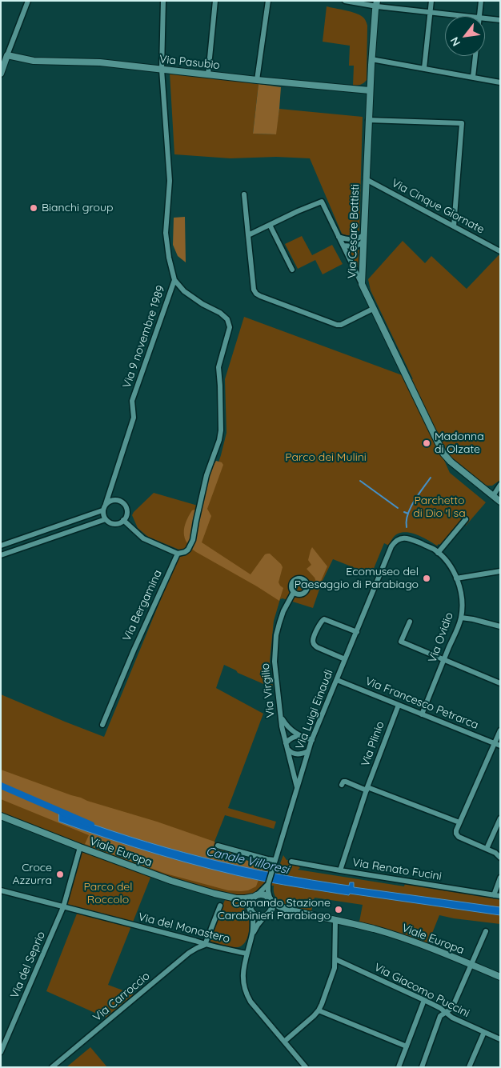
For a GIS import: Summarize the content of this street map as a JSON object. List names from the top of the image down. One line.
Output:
{"streets":{"street":["Via Pasubio","Via Cinque Giornate","Via Cesare Battisti","Via 9 novembre 1989","Via Bergamina","Via Ovidio","Via Virgilio","Via Francesco Petrarca","Via Luigi Einaudi","Via Plinio","Viale Europa","Via Renato Fucini","Via del Monastero","Via del Seprio","Via Giacomo Puccini","Via Carroccio"]},"crossings":[["Via Pasubio","Via Cesare Battisti"],["Via Cinque Giornate","Via Cesare Battisti"],["Via Ovidio","Via Francesco Petrarca"],["Via Ovidio","Via Luigi Einaudi"],["Via Virgilio","Via Luigi Einaudi"],["Via Francesco Petrarca","Via Luigi Einaudi"],["Via Francesco Petrarca","Via Plinio"],["Via Luigi Einaudi","Viale Europa"],["Via Plinio","Via Renato Fucini"],["Viale Europa","Via del Monastero"],["Viale Europa","Via del Seprio"],["Viale Europa","Via Giacomo Puccini"],["Via del Monastero","Via del Seprio"],["Via del Monastero","Via Giacomo Puccini"],["Via del Monastero","Via Carroccio"]],"water":["Canale Villoresi"],"parks":["Parco dei Mulini","Parchetto di Dio 'l sa","Parco del Roccolo"],"places":["Bianchi group","Madonna di Olzate","Ecomuseo del Paesaggio di Parabiago","Croce Azzurra","Comando Stazione Carabinieri Parabiago"],"north":"bottom left"}
